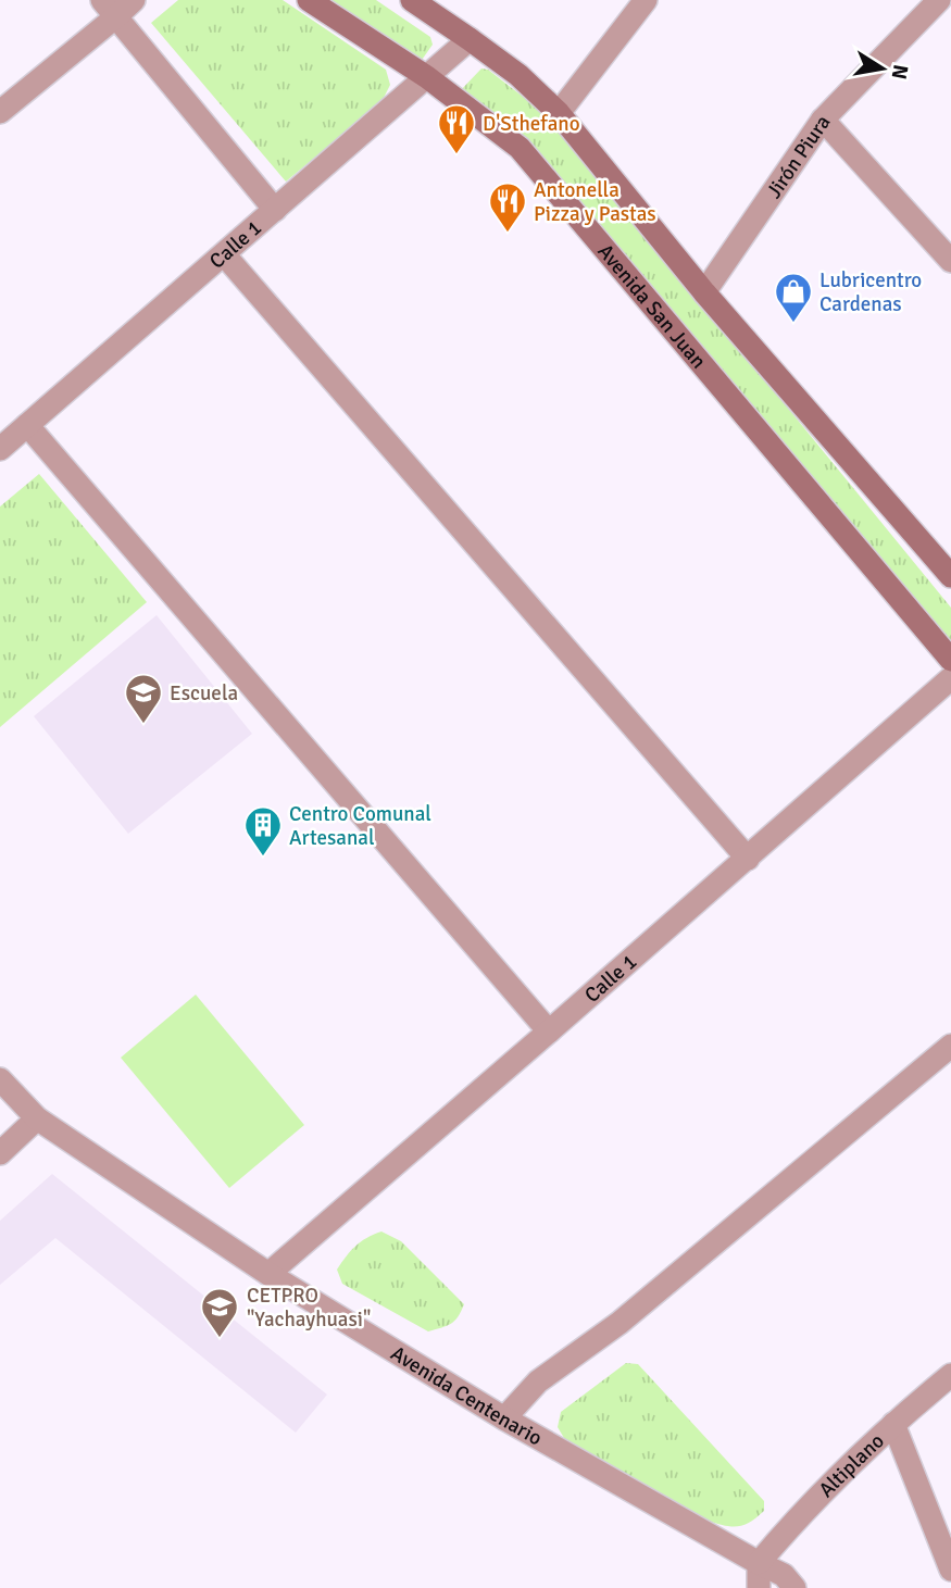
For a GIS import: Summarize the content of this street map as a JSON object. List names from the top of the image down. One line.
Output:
{"streets":{"main road":["Avenida San Juan"],"street":["Jirón Piura","Calle 1","Avenida Centenario","Altiplano"]},"crossings":[["Calle 1","Avenida San Juan"],["Calle 1","Avenida Centenario"],["Avenida Centenario","Altiplano"]],"places":{"restaurant":["D'Sthefano","Antonella Pizza y Pastas"],"shop":["Lubricentro Cardenas"],"school or university":["Escuela","CETPRO \"Yachayhuasi\""],"building":["Centro Comunal Artesanal"]},"north":"right"}
